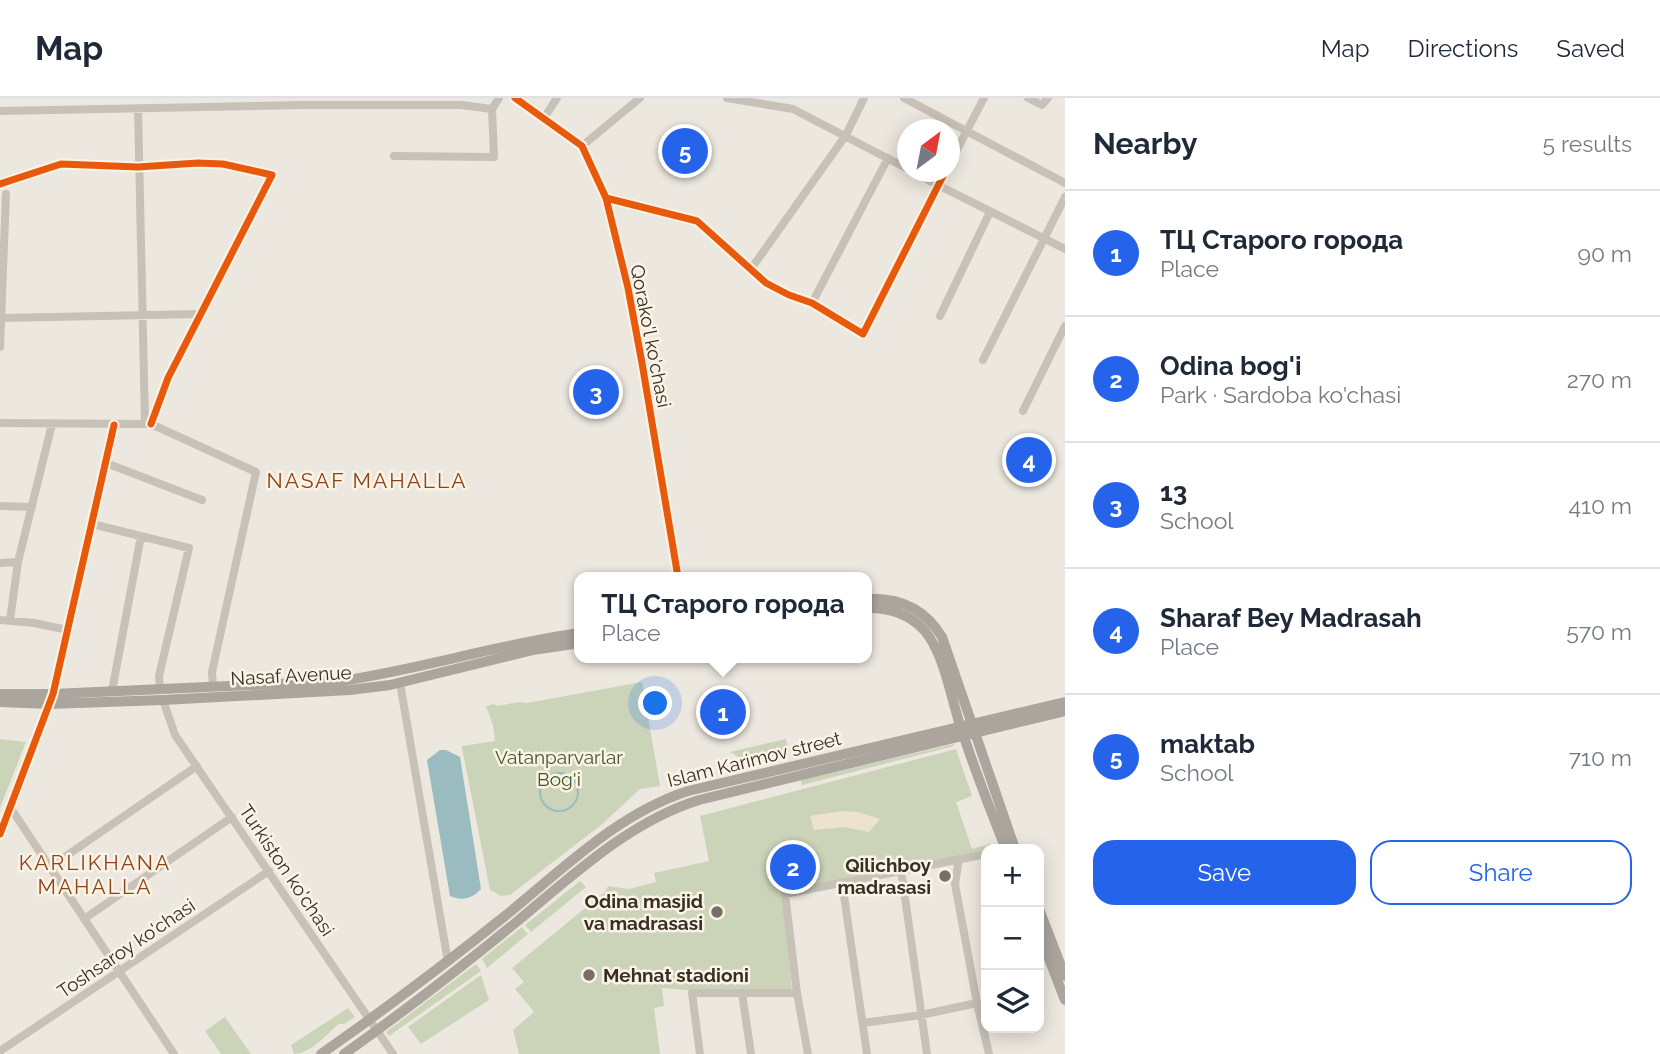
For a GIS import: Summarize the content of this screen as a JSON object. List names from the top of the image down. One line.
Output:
{"streets":{"main road":["Nasaf Avenue","Islam Karimov street"],"street":["Qorako'l ko'chasi","Turkiston ko'chasi","Toshsaroy ko'chasi"]},"crossings":[["Nasaf Avenue","Turkiston ko'chasi"],["Islam Karimov street","Turkiston ko'chasi"],["Turkiston ko'chasi","Toshsaroy ko'chasi"]],"districts":["NASAF MAHALLA","KARLIKHANA MAHALLA"],"parks":["Vatanparvarlar Bog'i"],"places":["Qilichboy madrasasi","Odina masjid va madrasasi","Mehnat stadioni"],"north":"top right","page":{"header":"Map","nav":["Map","Directions","Saved"],"heading":["Nearby","5 results"],"pins":["5","3","4","1","2"],"list":[{"mark":"1","name":"ТЦ Старого города","note":"Place","value":"90 m"},{"mark":"2","name":"Odina bog'i","note":"Park · Sardoba ko'chasi","value":"270 m"},{"mark":"3","name":"13","note":"School","value":"410 m"},{"mark":"4","name":"Sharaf Bey Madrasah","note":"Place","value":"570 m"},{"mark":"5","name":"maktab","note":"School","value":"710 m"}],"popup":["ТЦ Старого города","Place"],"buttons":["Save","Share"],"map_buttons":["+","−"]}}
